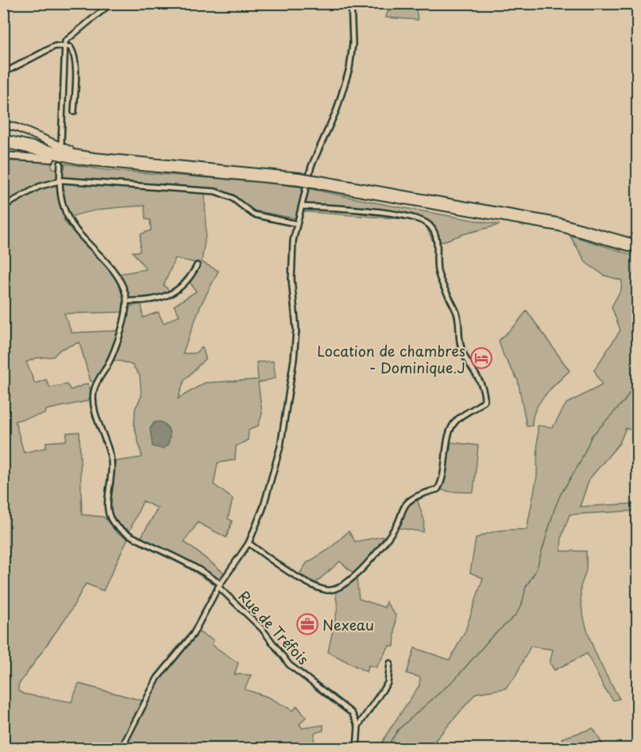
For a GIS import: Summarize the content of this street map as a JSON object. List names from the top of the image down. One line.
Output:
{"streets":{"street":["Rue de Tréfois"]},"places":{"hotel":["Location de chambres - Dominique.J"],"office":["Nexeau"]}}
